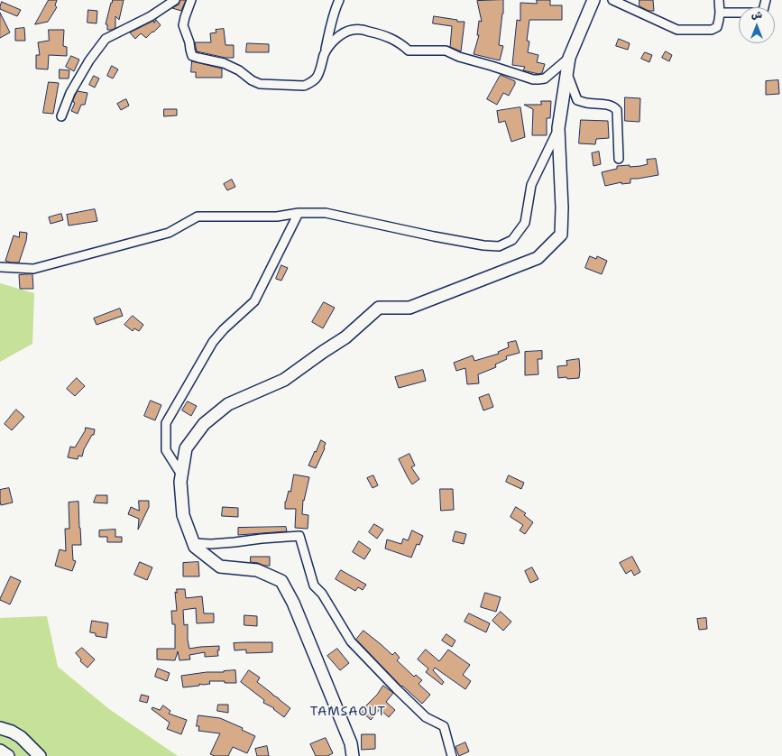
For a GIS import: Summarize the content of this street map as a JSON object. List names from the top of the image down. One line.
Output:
{"districts":["TAMSAOUT"],"north":"top"}
